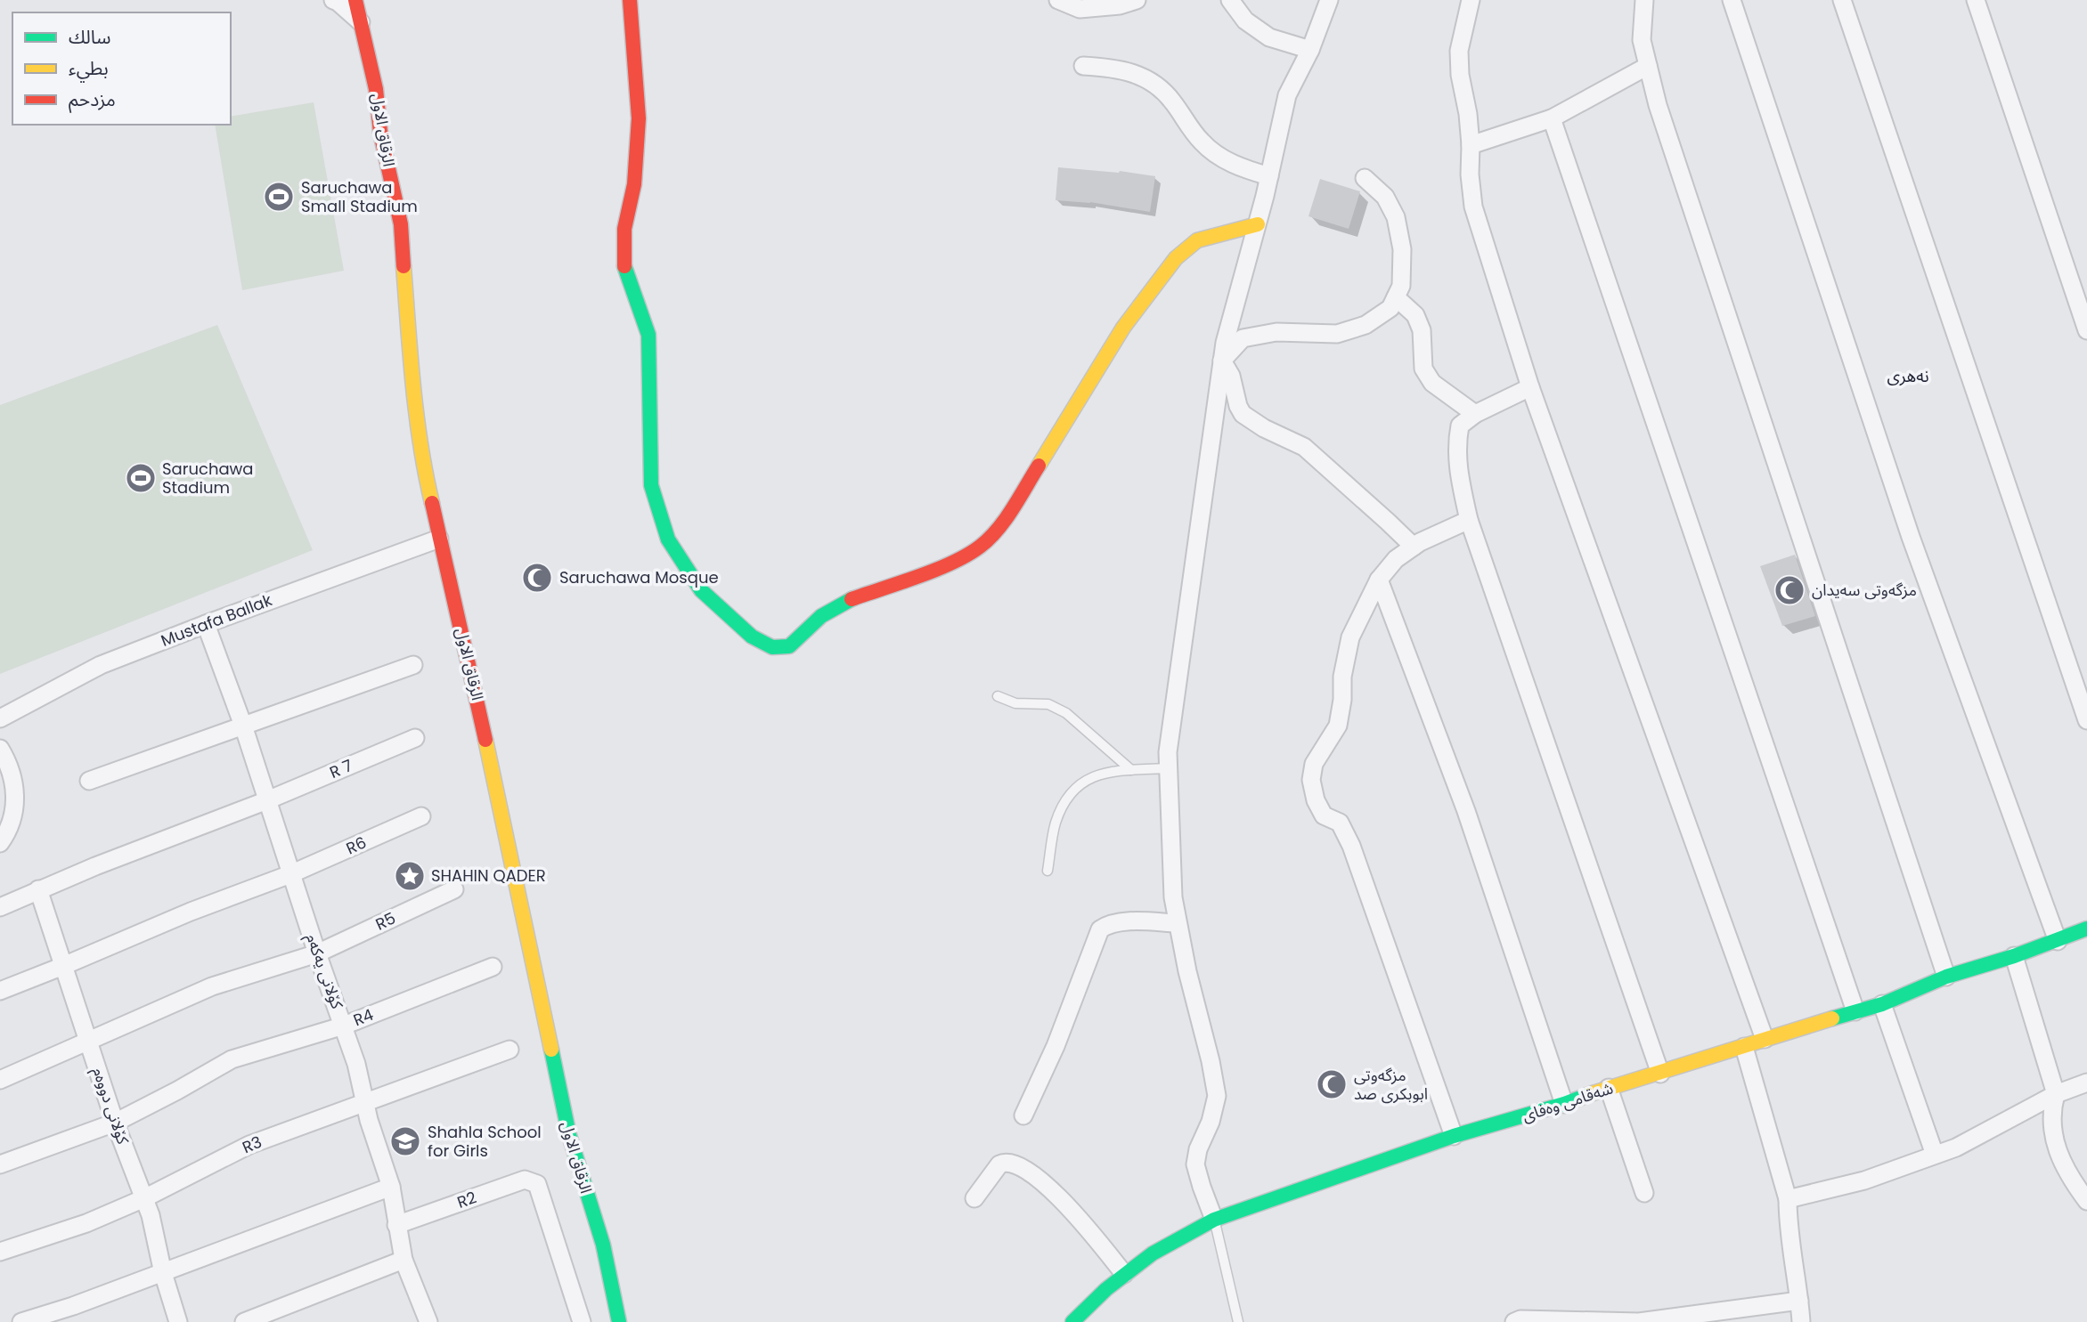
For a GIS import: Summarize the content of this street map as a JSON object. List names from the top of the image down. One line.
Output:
{"streets":{"street":["الزقاق الاول","Mustafa Ballak","R 7","R6","R5","کۆلانی یەکەم","R4","شەقامی وەفای","کۆلانی دووەم","R3","R2"]},"crossings":[["الزقاق الاول","Mustafa Ballak"],["Mustafa Ballak","کۆلانی یەکەم"],["R 7","کۆلانی یەکەم"],["R 7","کۆلانی دووەم"],["R6","کۆلانی یەکەم"],["R6","کۆلانی دووەم"],["R5","کۆلانی یەکەم"],["R5","کۆلانی دووەم"],["کۆلانی یەکەم","R4"],["کۆلانی یەکەم","R3"],["کۆلانی یەکەم","R2"],["R4","کۆلانی دووەم"],["کۆلانی دووەم","R3"]],"districts":["نەھری"],"places":{"sports":["Saruchawa Small Stadium","Saruchawa Stadium"],"mosque":["Saruchawa Mosque","مزگەوتی سەیدان","مزگەوتی ابوبکری صد"],"place":["SHAHIN QADER"],"school or university":["Shahla School for Girls"]},"legend":["سالك","بطيء","مزدحم"]}
